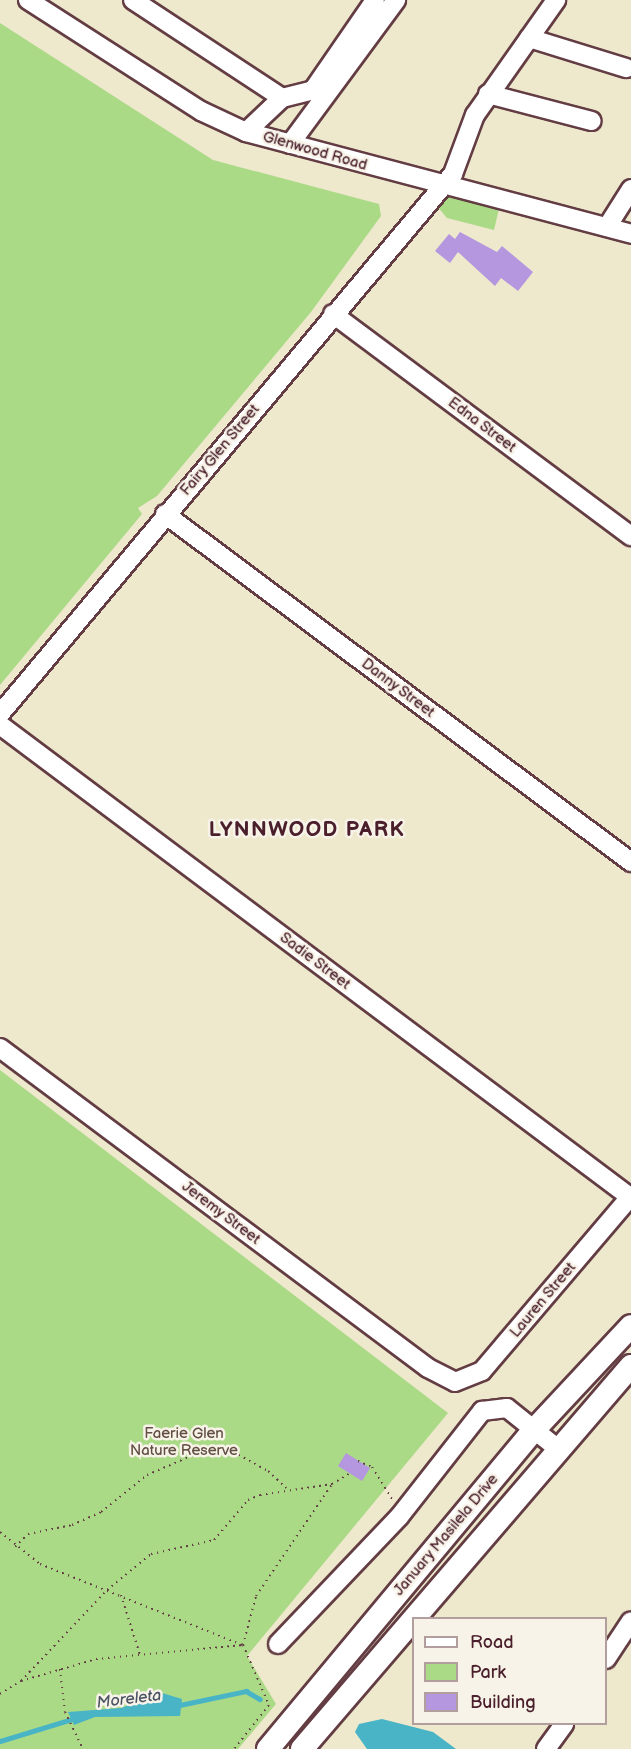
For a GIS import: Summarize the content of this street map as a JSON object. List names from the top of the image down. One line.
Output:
{"streets":{"main road":["January Masilela Drive"],"street":["Glenwood Road","Edna Street","Fairy Glen Street","Danny Street","Sadie Street","Jeremy Street","Lauren Street"]},"crossings":[["Glenwood Road","Fairy Glen Street"],["Edna Street","Fairy Glen Street"],["Fairy Glen Street","Danny Street"],["Sadie Street","Lauren Street"],["Jeremy Street","Lauren Street"]],"districts":["LYNNWOOD PARK"],"water":["Moreleta"],"parks":["Faerie Glen Nature Reserve"],"legend":["Road","Park","Building"]}
